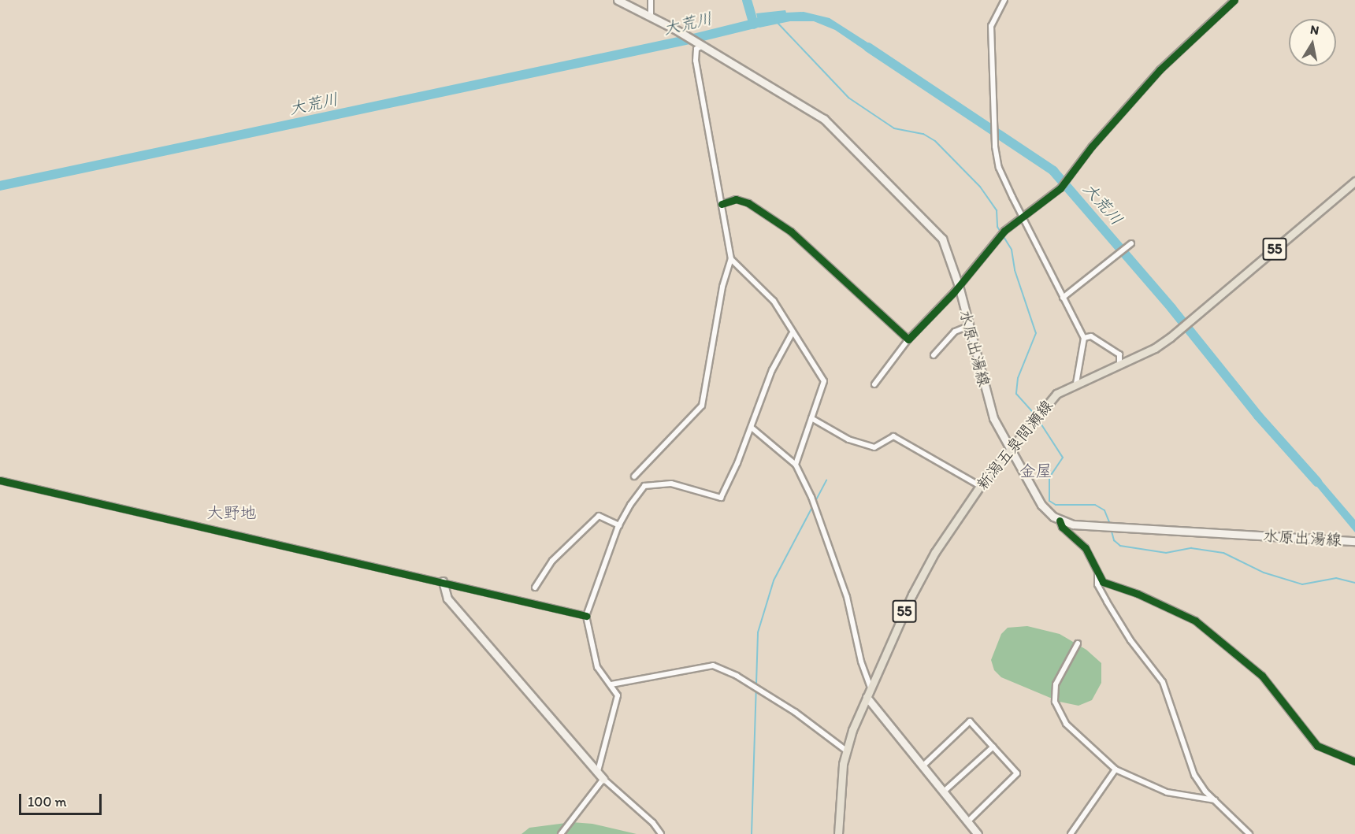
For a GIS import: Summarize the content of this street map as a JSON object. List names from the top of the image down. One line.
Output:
{"streets":{"main road":["55","水原出湯線","新潟五泉間瀬線"]},"crossings":[["水原出湯線","新潟五泉間瀬線"]],"districts":["金屋","大野地"],"water":["大荒川"],"scale_bar":"100 m","north":"top"}
